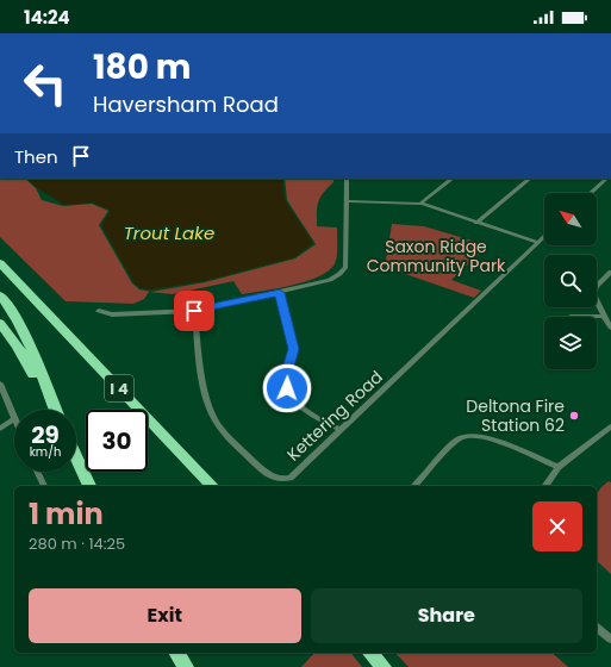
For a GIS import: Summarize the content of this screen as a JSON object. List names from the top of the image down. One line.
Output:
{"streets":{"highway":["I 4"],"street":["Kettering Road"]},"water":["Trout Lake"],"parks":["Saxon Ridge Community Park"],"places":["Deltona Fire Station 62"],"north":"top left","page":{"status":"14:24","turn":["180 m","Haversham Road"],"then":"Then","speed":"29 km/h","limit":"30","heading":["1 min","280 m · 14:25"],"buttons":["Exit","Share"]}}
